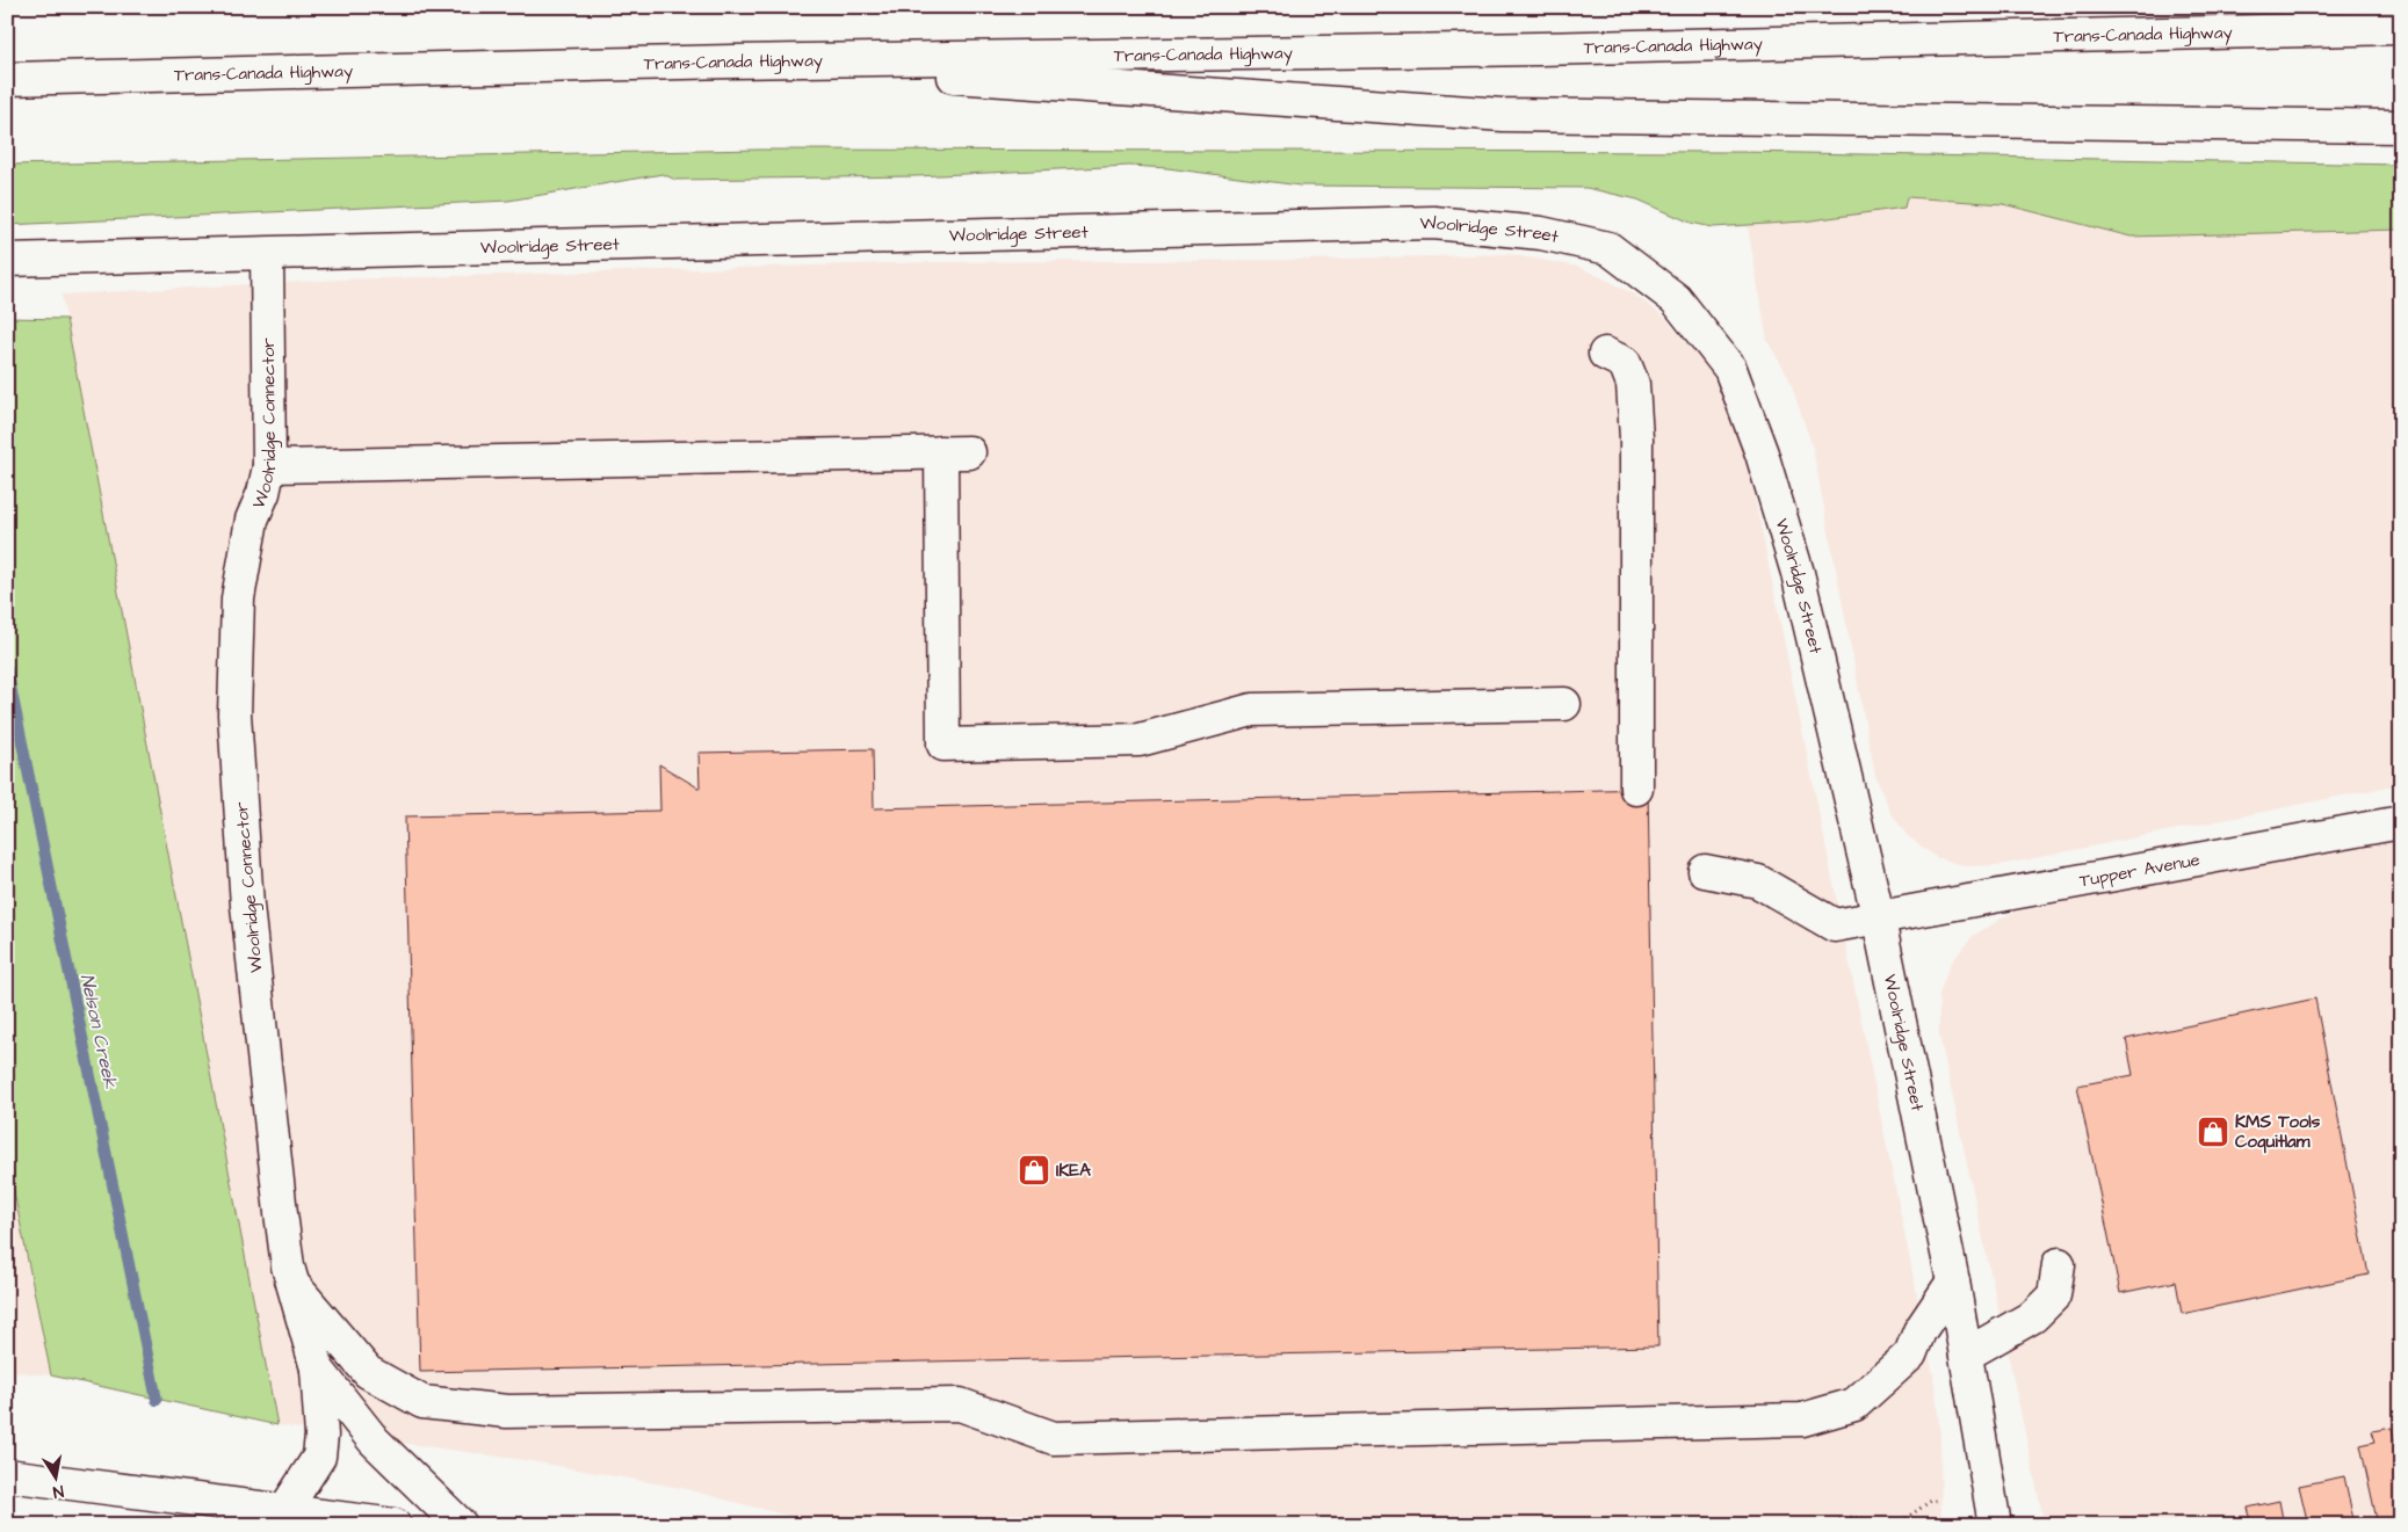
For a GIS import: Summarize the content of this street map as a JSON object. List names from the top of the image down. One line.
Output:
{"streets":{"main road":["Trans-Canada Highway","Woolridge Street","Woolridge Connector","Tupper Avenue"]},"crossings":[["Woolridge Street","Woolridge Connector"],["Woolridge Street","Tupper Avenue"]],"water":["Nelson Creek"],"places":{"shop":["KMS Tools Coquitlam","IKEA"]},"north":"bottom"}
